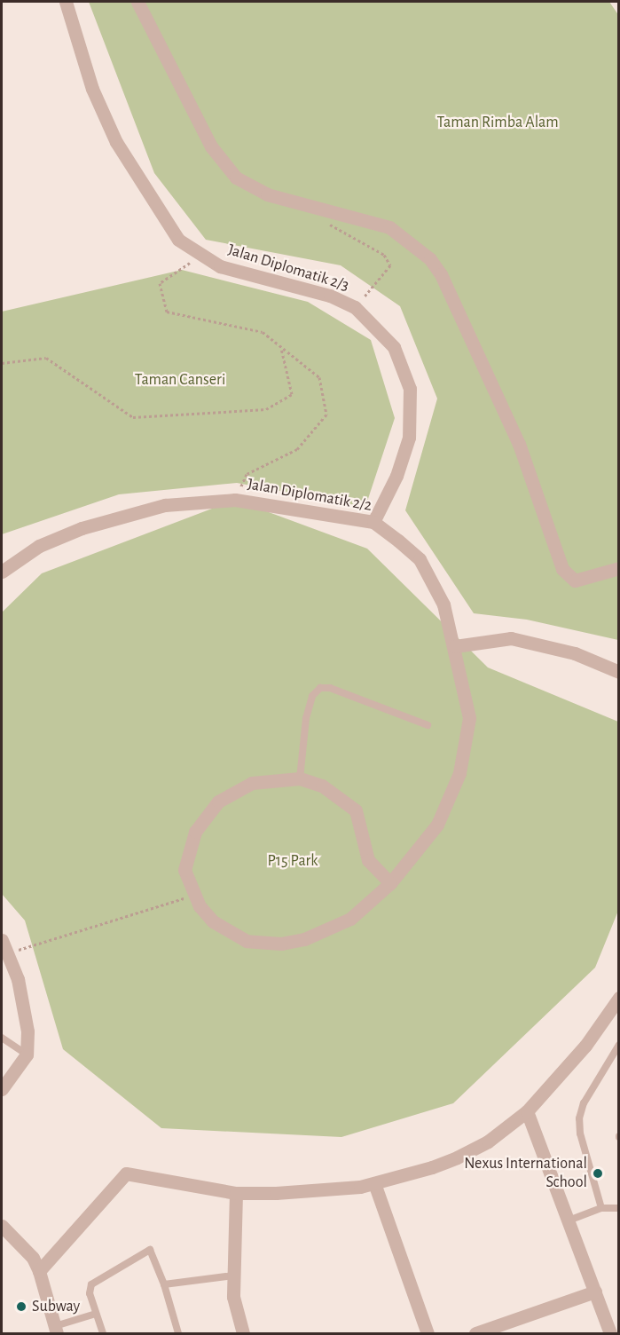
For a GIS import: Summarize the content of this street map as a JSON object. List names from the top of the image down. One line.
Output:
{"streets":{"street":["Jalan Diplomatik 2/3","Jalan Diplomatik 2/2"]},"crossings":[["Jalan Diplomatik 2/3","Jalan Diplomatik 2/2"]],"parks":["Taman Rimba Alam","Taman Canseri","P15 Park"],"places":["Nexus International School","Subway"]}
